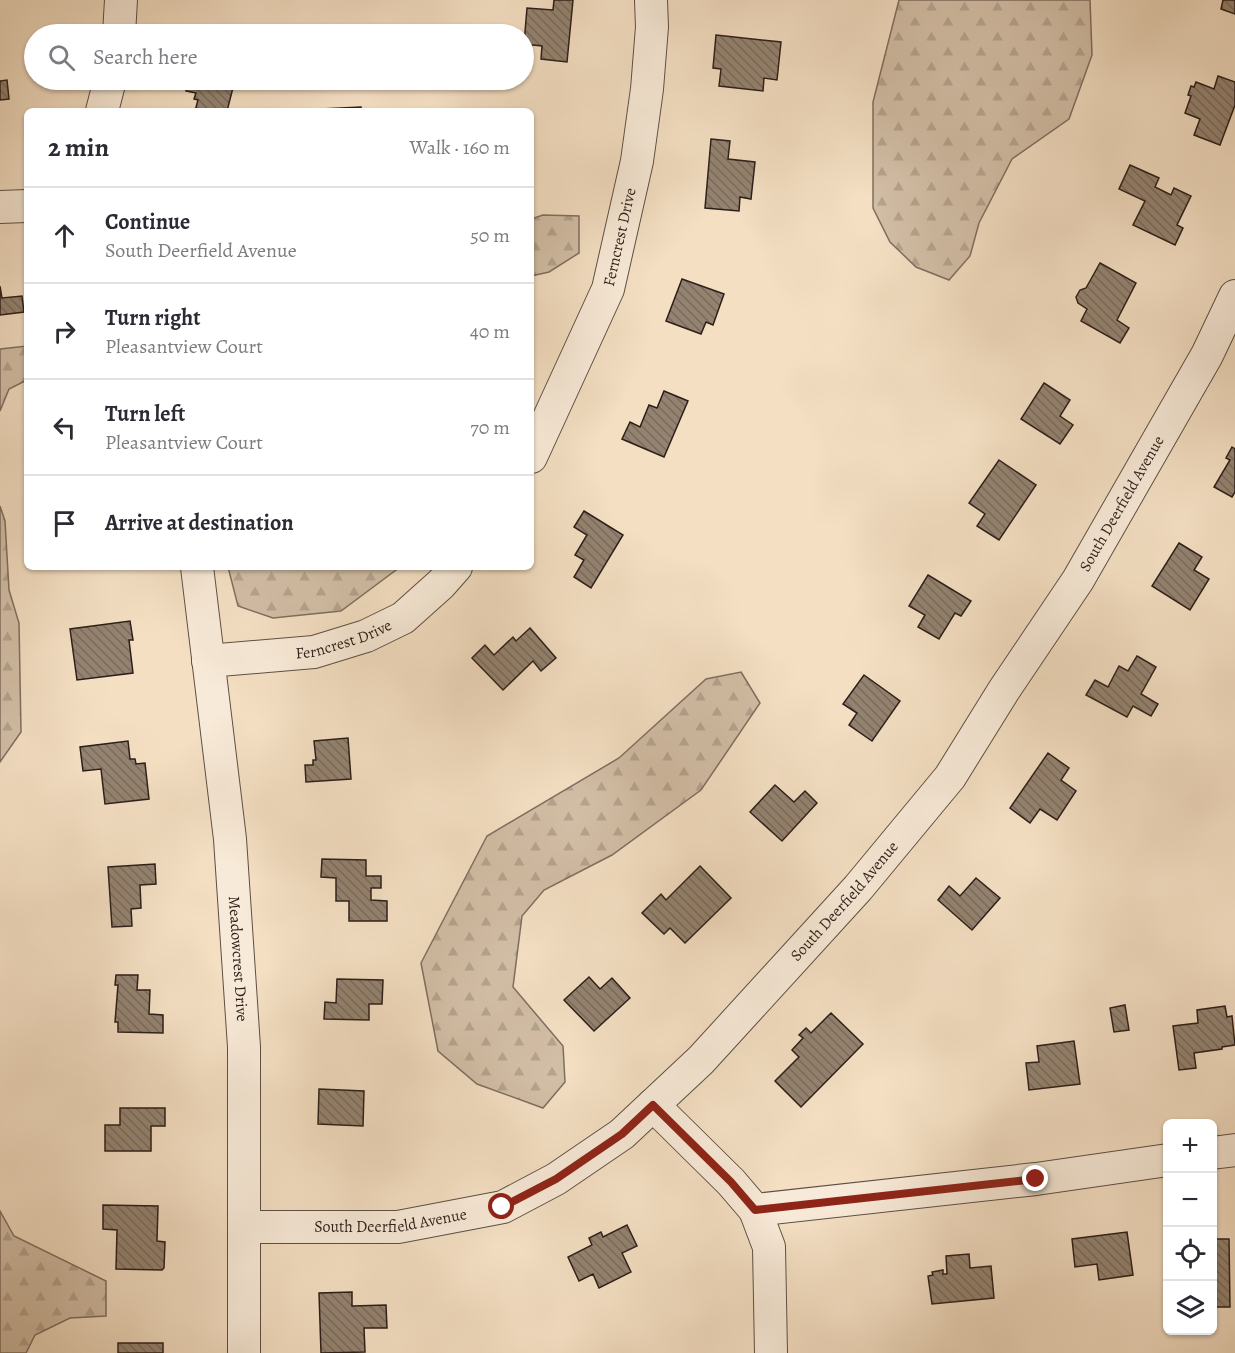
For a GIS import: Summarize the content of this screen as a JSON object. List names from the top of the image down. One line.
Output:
{"streets":{"street":["Ferncrest Drive","South Deerfield Avenue","Meadowcrest Drive"]},"crossings":[["Ferncrest Drive","Meadowcrest Drive"],["South Deerfield Avenue","Meadowcrest Drive"]],"page":{"search":"Search here","heading":["2 min","Walk · 160 m"],"list":[["Continue","South Deerfield Avenue","50 m"],["Turn right","Pleasantview Court","40 m"],["Turn left","Pleasantview Court","70 m"],"Arrive at destination"],"map_buttons":["+","−"]}}
